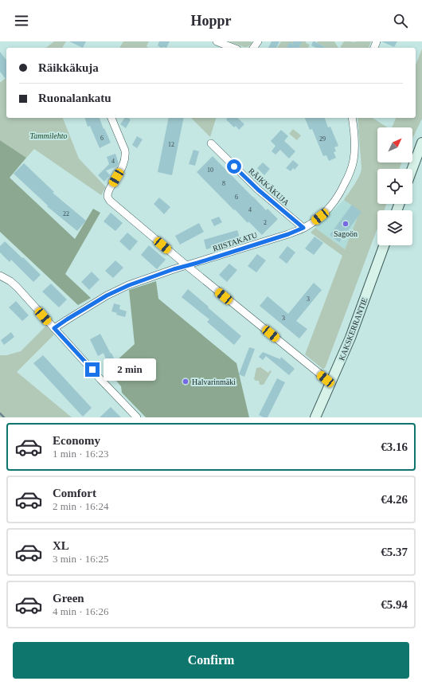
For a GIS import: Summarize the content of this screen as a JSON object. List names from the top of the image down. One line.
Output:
{"streets":{"main road":["KAKSKERRANTIE"],"street":["RÄIKKÄKUJA","RIISTAKATU"]},"crossings":[["RÄIKKÄKUJA","RIISTAKATU"]],"parks":["Tammilehto"],"places":["Sagoön","Halvarinmäki"],"house_numbers":["6","29","12","4","10","8","6","4","22","2","3","3"],"north":"top right","page":{"header":"Hoppr","banner":["Räikkäkuja","Ruonalankatu"],"bubble":"2 min","list":[{"name":"Economy","note":"1 min · 16:23","value":"€3.16"},{"name":"Comfort","note":"2 min · 16:24","value":"€4.26"},{"name":"XL","note":"3 min · 16:25","value":"€5.37"},{"name":"Green","note":"4 min · 16:26","value":"€5.94"}],"buttons":"Confirm"}}
